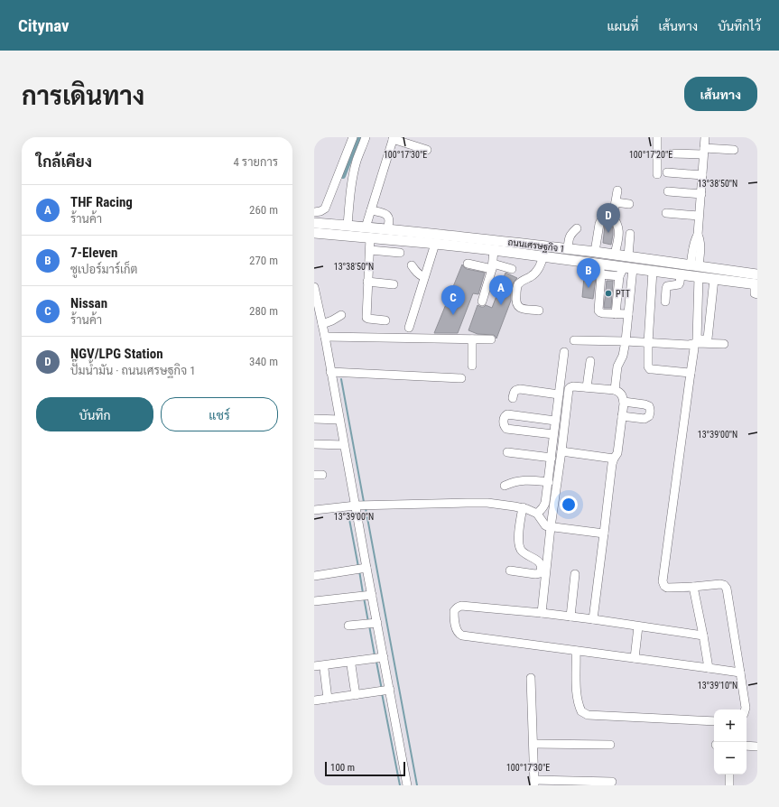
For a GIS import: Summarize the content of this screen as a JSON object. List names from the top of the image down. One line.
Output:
{"streets":{"main road":["ถนนเศรษฐกิจ 1"]},"places":["PTT"],"scale_bar":"100 m","page":{"header":"Citynav","nav":["แผนที่","เส้นทาง","บันทึกไว้"],"buttons":["เส้นทาง",["บันทึก","แชร์"]],"title":"การเดินทาง","heading":["ใกล้เคียง","4 รายการ"],"list":[{"mark":"A","name":"THF Racing","note":"ร้านค้า","value":"260 m"},{"mark":"B","name":"7-Eleven","note":"ซูเปอร์มาร์เก็ต","value":"270 m"},{"mark":"C","name":"Nissan","note":"ร้านค้า","value":"280 m"},{"mark":"D","name":"NGV/LPG Station","note":"ปั๊มน้ำมัน · ถนนเศรษฐกิจ 1","value":"340 m"}],"pins":["D","B","A","C"],"map_buttons":["+","−"],"scale":"100 m"},"coordinates":["100°17'30\"E","100°17'20\"E","13°38'50\"N","13°39'00\"N","13°39'10\"N"]}
